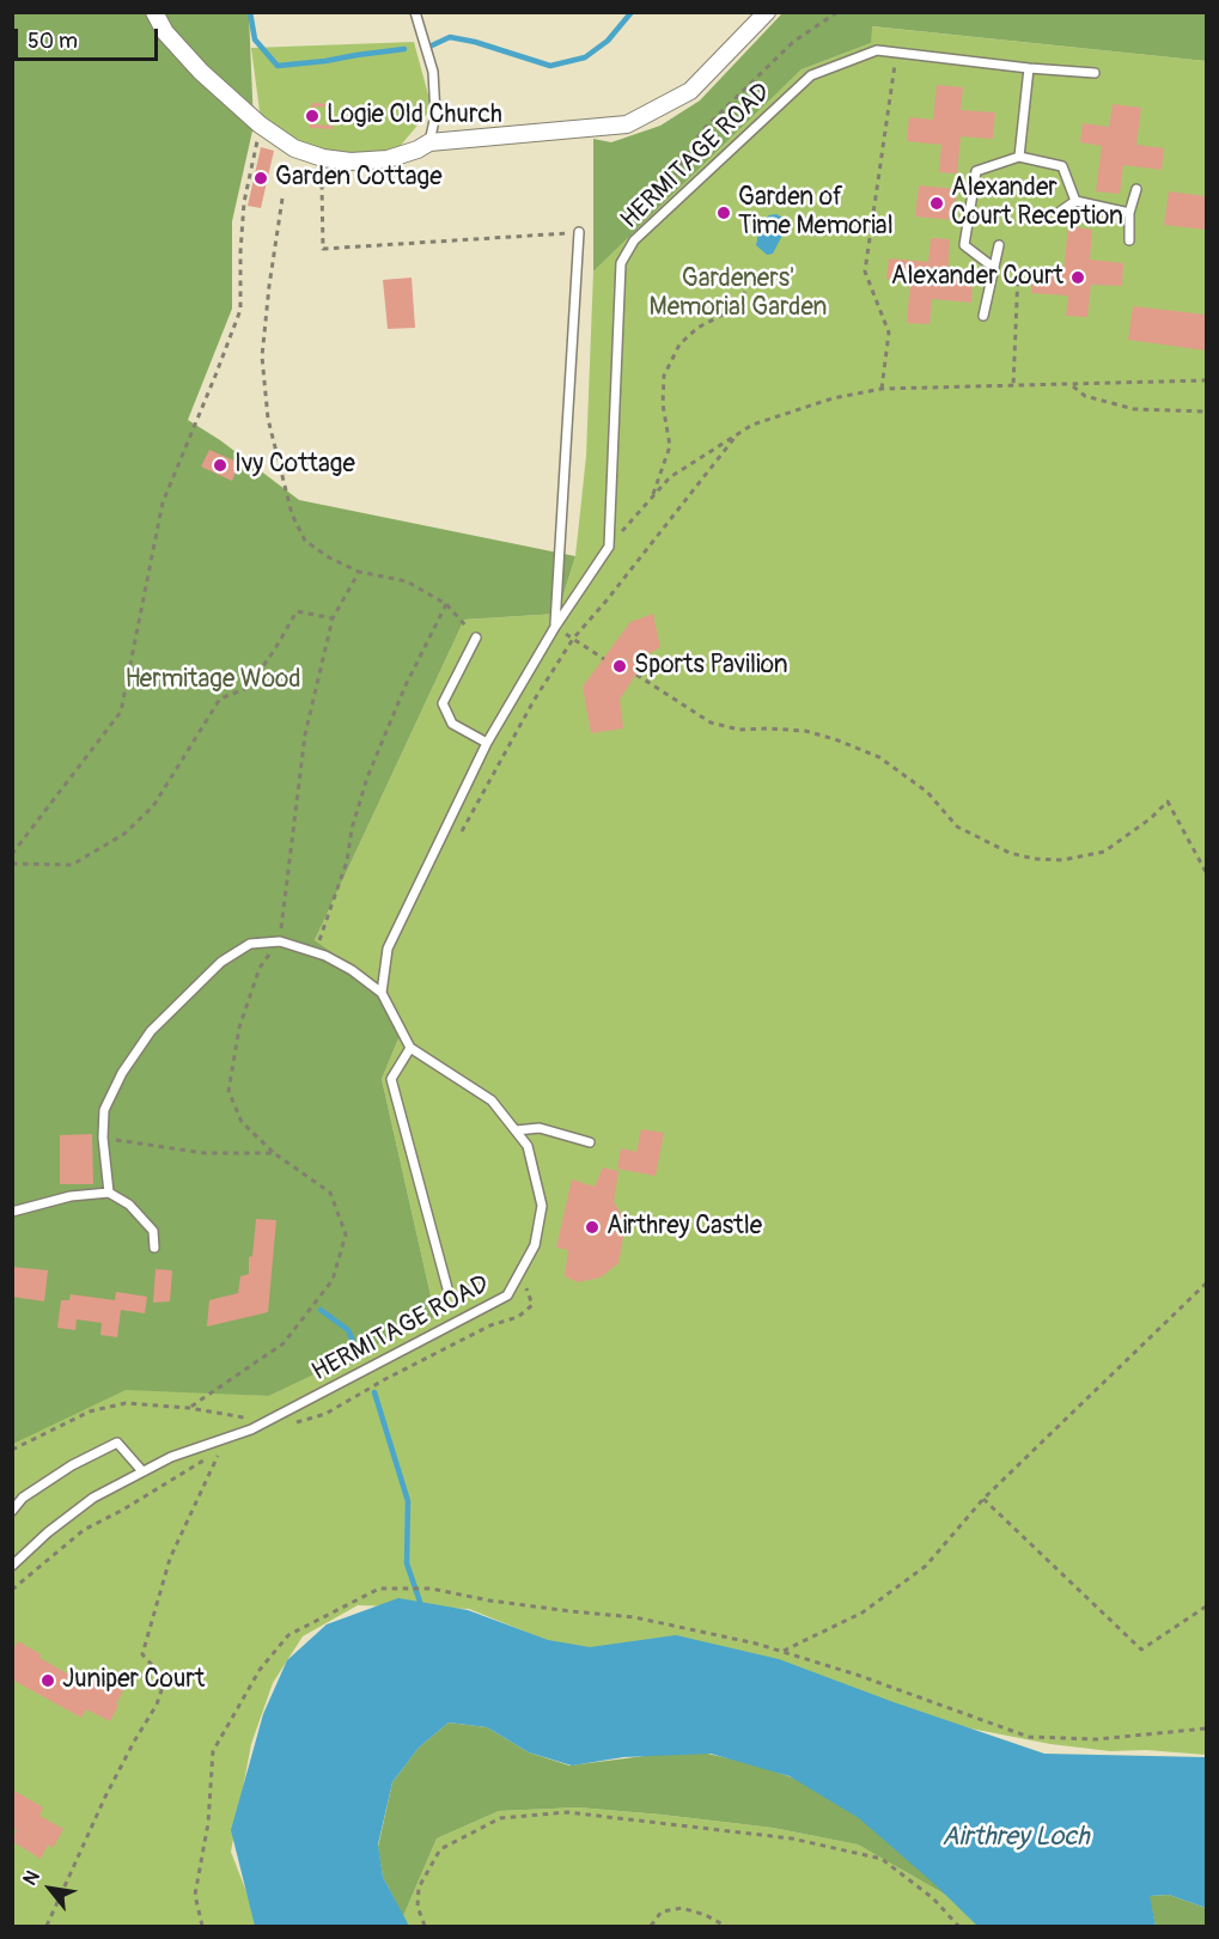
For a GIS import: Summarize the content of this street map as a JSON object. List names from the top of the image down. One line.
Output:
{"streets":{"lane":["HERMITAGE ROAD"]},"water":["Airthrey Loch"],"parks":["Gardeners' Memorial Garden","Hermitage Wood"],"places":["Logie Old Church","Garden Cottage","Alexander Court Reception","Garden of Time Memorial","Alexander Court","Ivy Cottage","Sports Pavilion","Airthrey Castle","Juniper Court"],"scale_bar":"50 m","north":"top left"}
